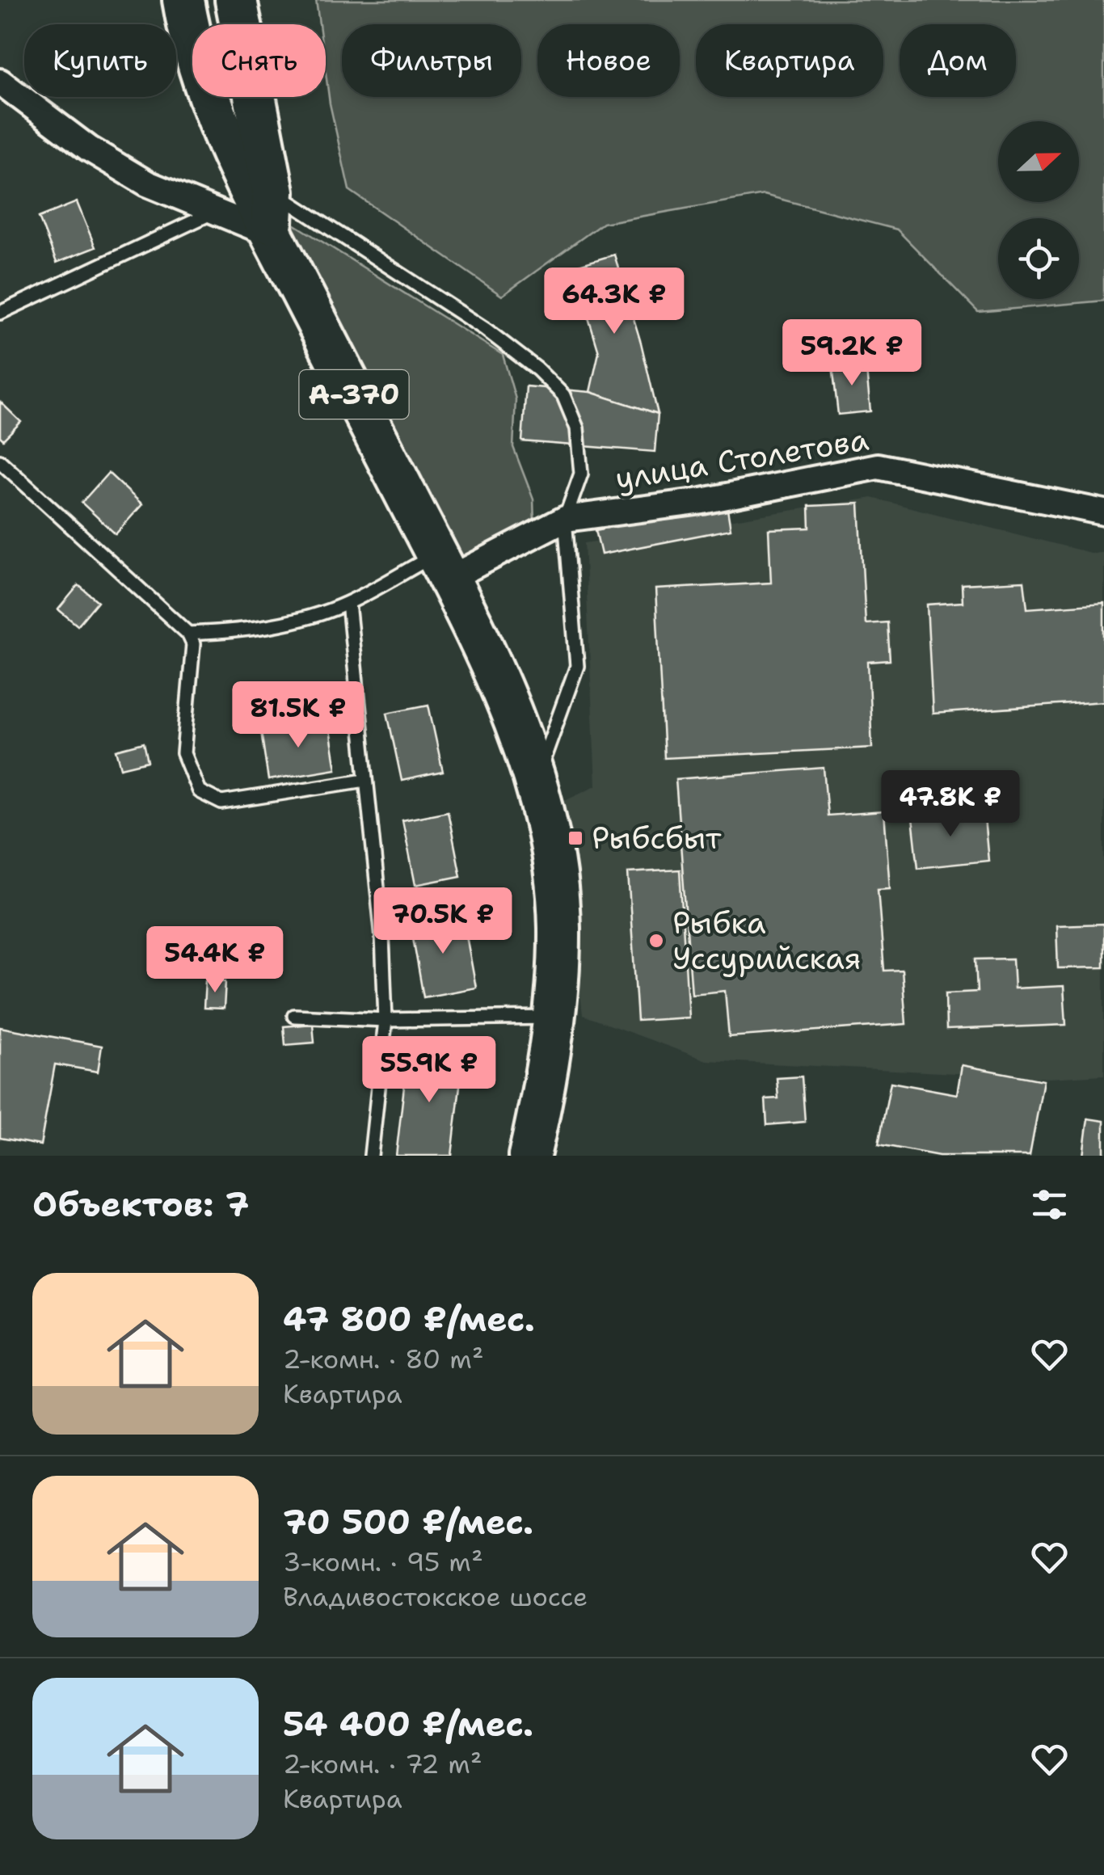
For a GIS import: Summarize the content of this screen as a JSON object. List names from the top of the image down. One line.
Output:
{"streets":{"highway":["А-370"],"street":["улица Столетова"]},"crossings":[["А-370","улица Столетова"]],"places":{"transit":["Рыбсбыт"],"other":["Рыбка Уссурийская"]},"north":"right","page":{"chip":["Купить","Снять","Фильтры","Новое","Квартира","Дом"],"price":["64.3K ₽","59.2K ₽","81.5K ₽","47.8K ₽","70.5K ₽","54.4K ₽","55.9K ₽"],"heading":"Объектов: 7","list":[{"name":"47 800 ₽/мес.","note":"2-комн. · 80 m² · Квартира"},{"name":"70 500 ₽/мес.","note":"3-комн. · 95 m² · Владивостокское шоссе"},{"name":"54 400 ₽/мес.","note":"2-комн. · 72 m² · Квартира"}]}}
